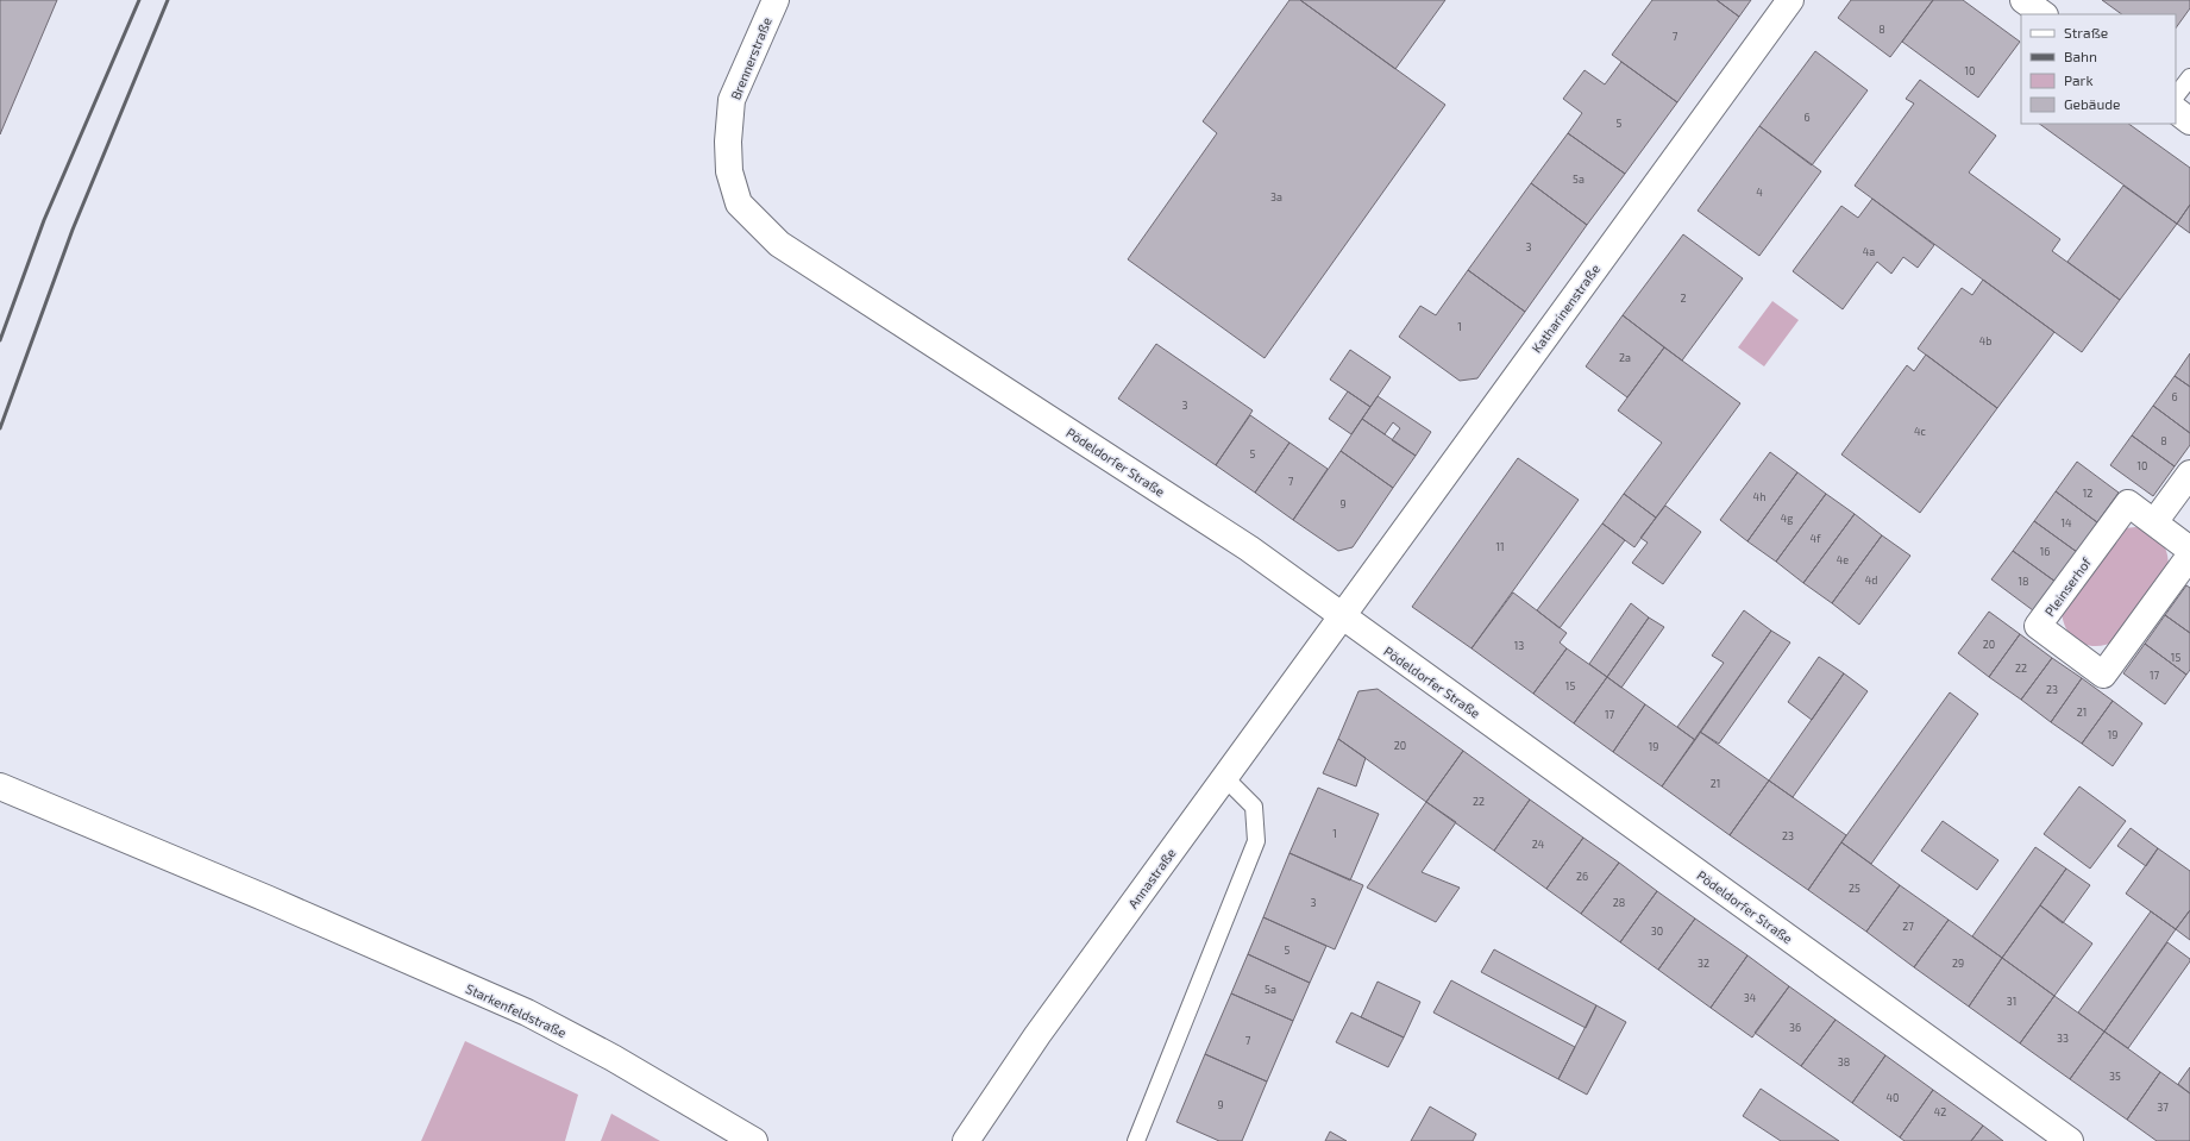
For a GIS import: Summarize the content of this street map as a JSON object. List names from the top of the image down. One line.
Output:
{"streets":{"street":["Brennerstraße","Katharinenstraße","Pödeldorfer Straße","Pleinserhof","Annastraße","Starkenfeldstraße"]},"crossings":[["Brennerstraße","Pödeldorfer Straße"],["Katharinenstraße","Pödeldorfer Straße"],["Katharinenstraße","Annastraße"],["Pödeldorfer Straße","Annastraße"]],"house_numbers":["8","7","10","6","5","5a","4","3a","3","4a","2","1","4b","2a","6","3","4c","8","5","10","7","12","4h","9","4g","14","4f","11","16","4e","4d","18","20","13","15","22","17","15","23","21","17","19","20","19","21","22","1","23","24","26","25","3","28","27","30","5","32","29","5a","34","31","36","33","7","38","35","40","9","37","42"],"legend":["Straße","Bahn","Park","Gebäude"]}
